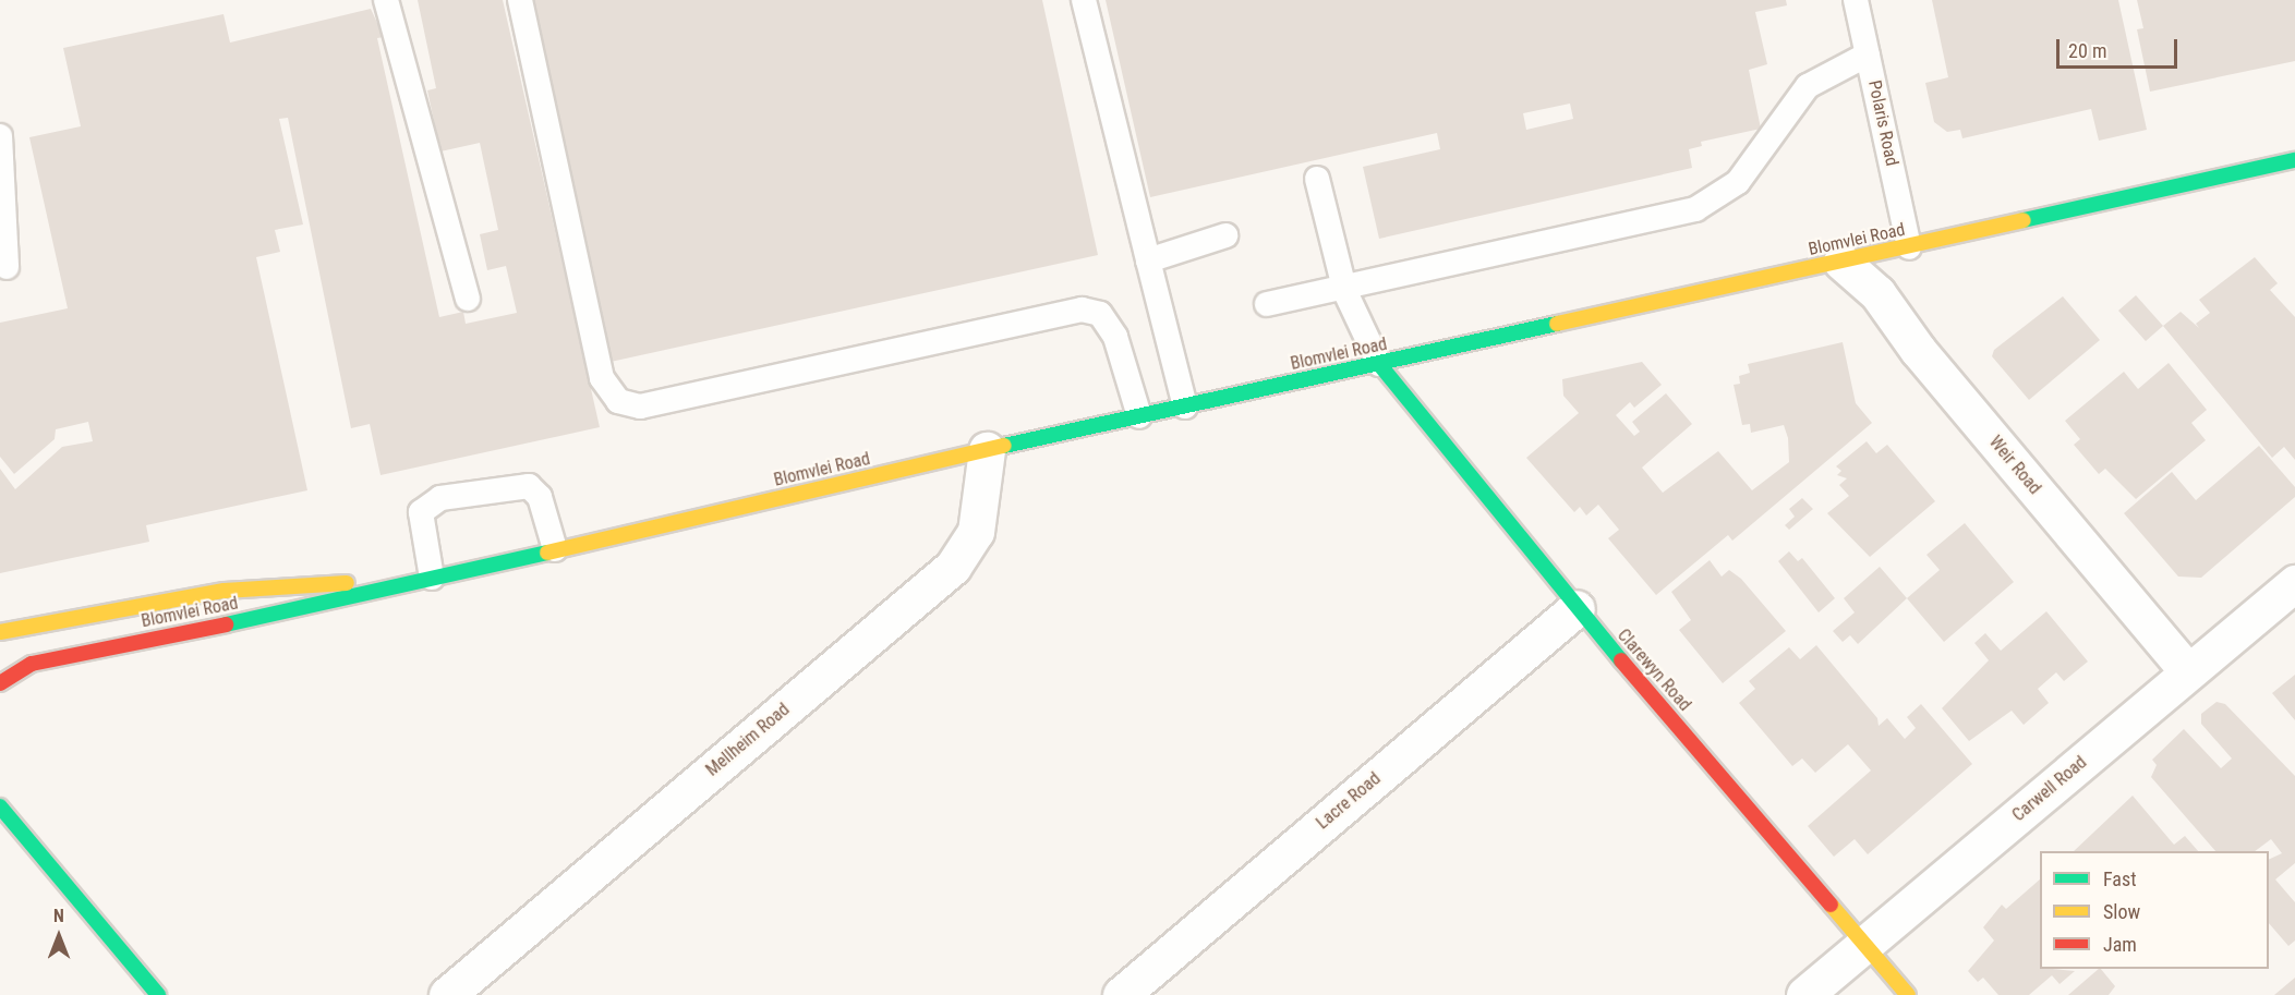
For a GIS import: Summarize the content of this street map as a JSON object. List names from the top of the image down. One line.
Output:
{"streets":{"street":["Blomvlei Road","Weir Road","Clarewyn Road","Mellheim Road","Carwell Road","Lacre Road"],"lane":["Polaris Road"]},"crossings":[["Polaris Road","Blomvlei Road"],["Blomvlei Road","Weir Road"],["Blomvlei Road","Clarewyn Road"],["Blomvlei Road","Mellheim Road"],["Weir Road","Carwell Road"],["Clarewyn Road","Carwell Road"],["Clarewyn Road","Lacre Road"]],"legend":["Fast","Slow","Jam"],"scale_bar":"20 m","north":"top"}
